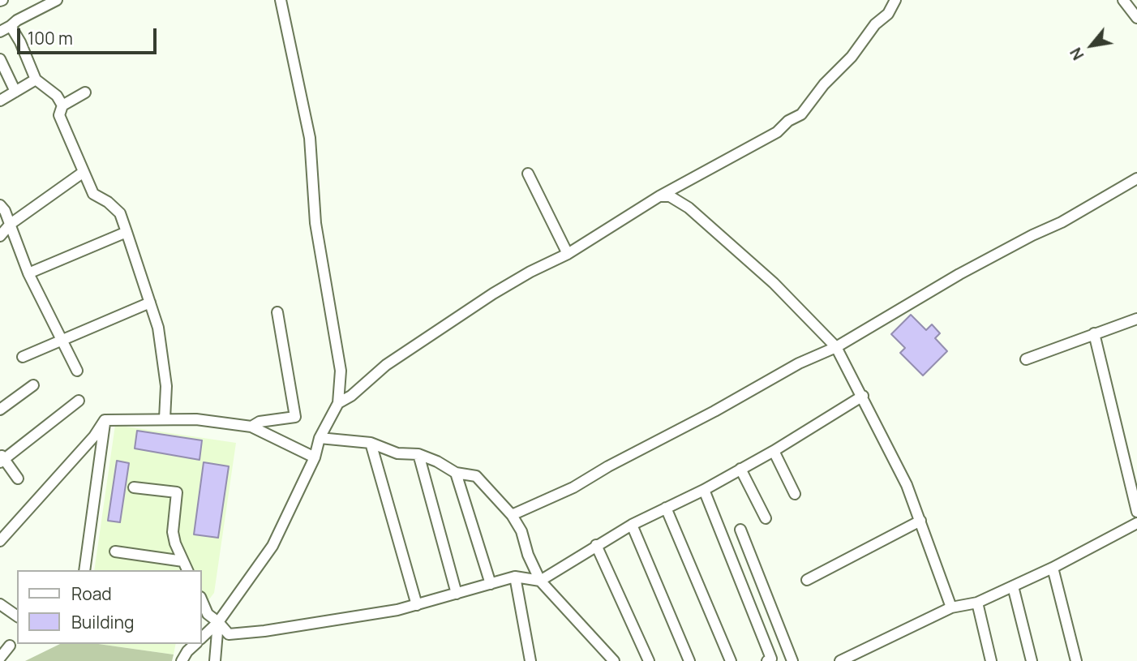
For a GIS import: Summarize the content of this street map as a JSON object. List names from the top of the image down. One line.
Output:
{"legend":["Road","Building"],"scale_bar":"100 m","north":"bottom left"}
